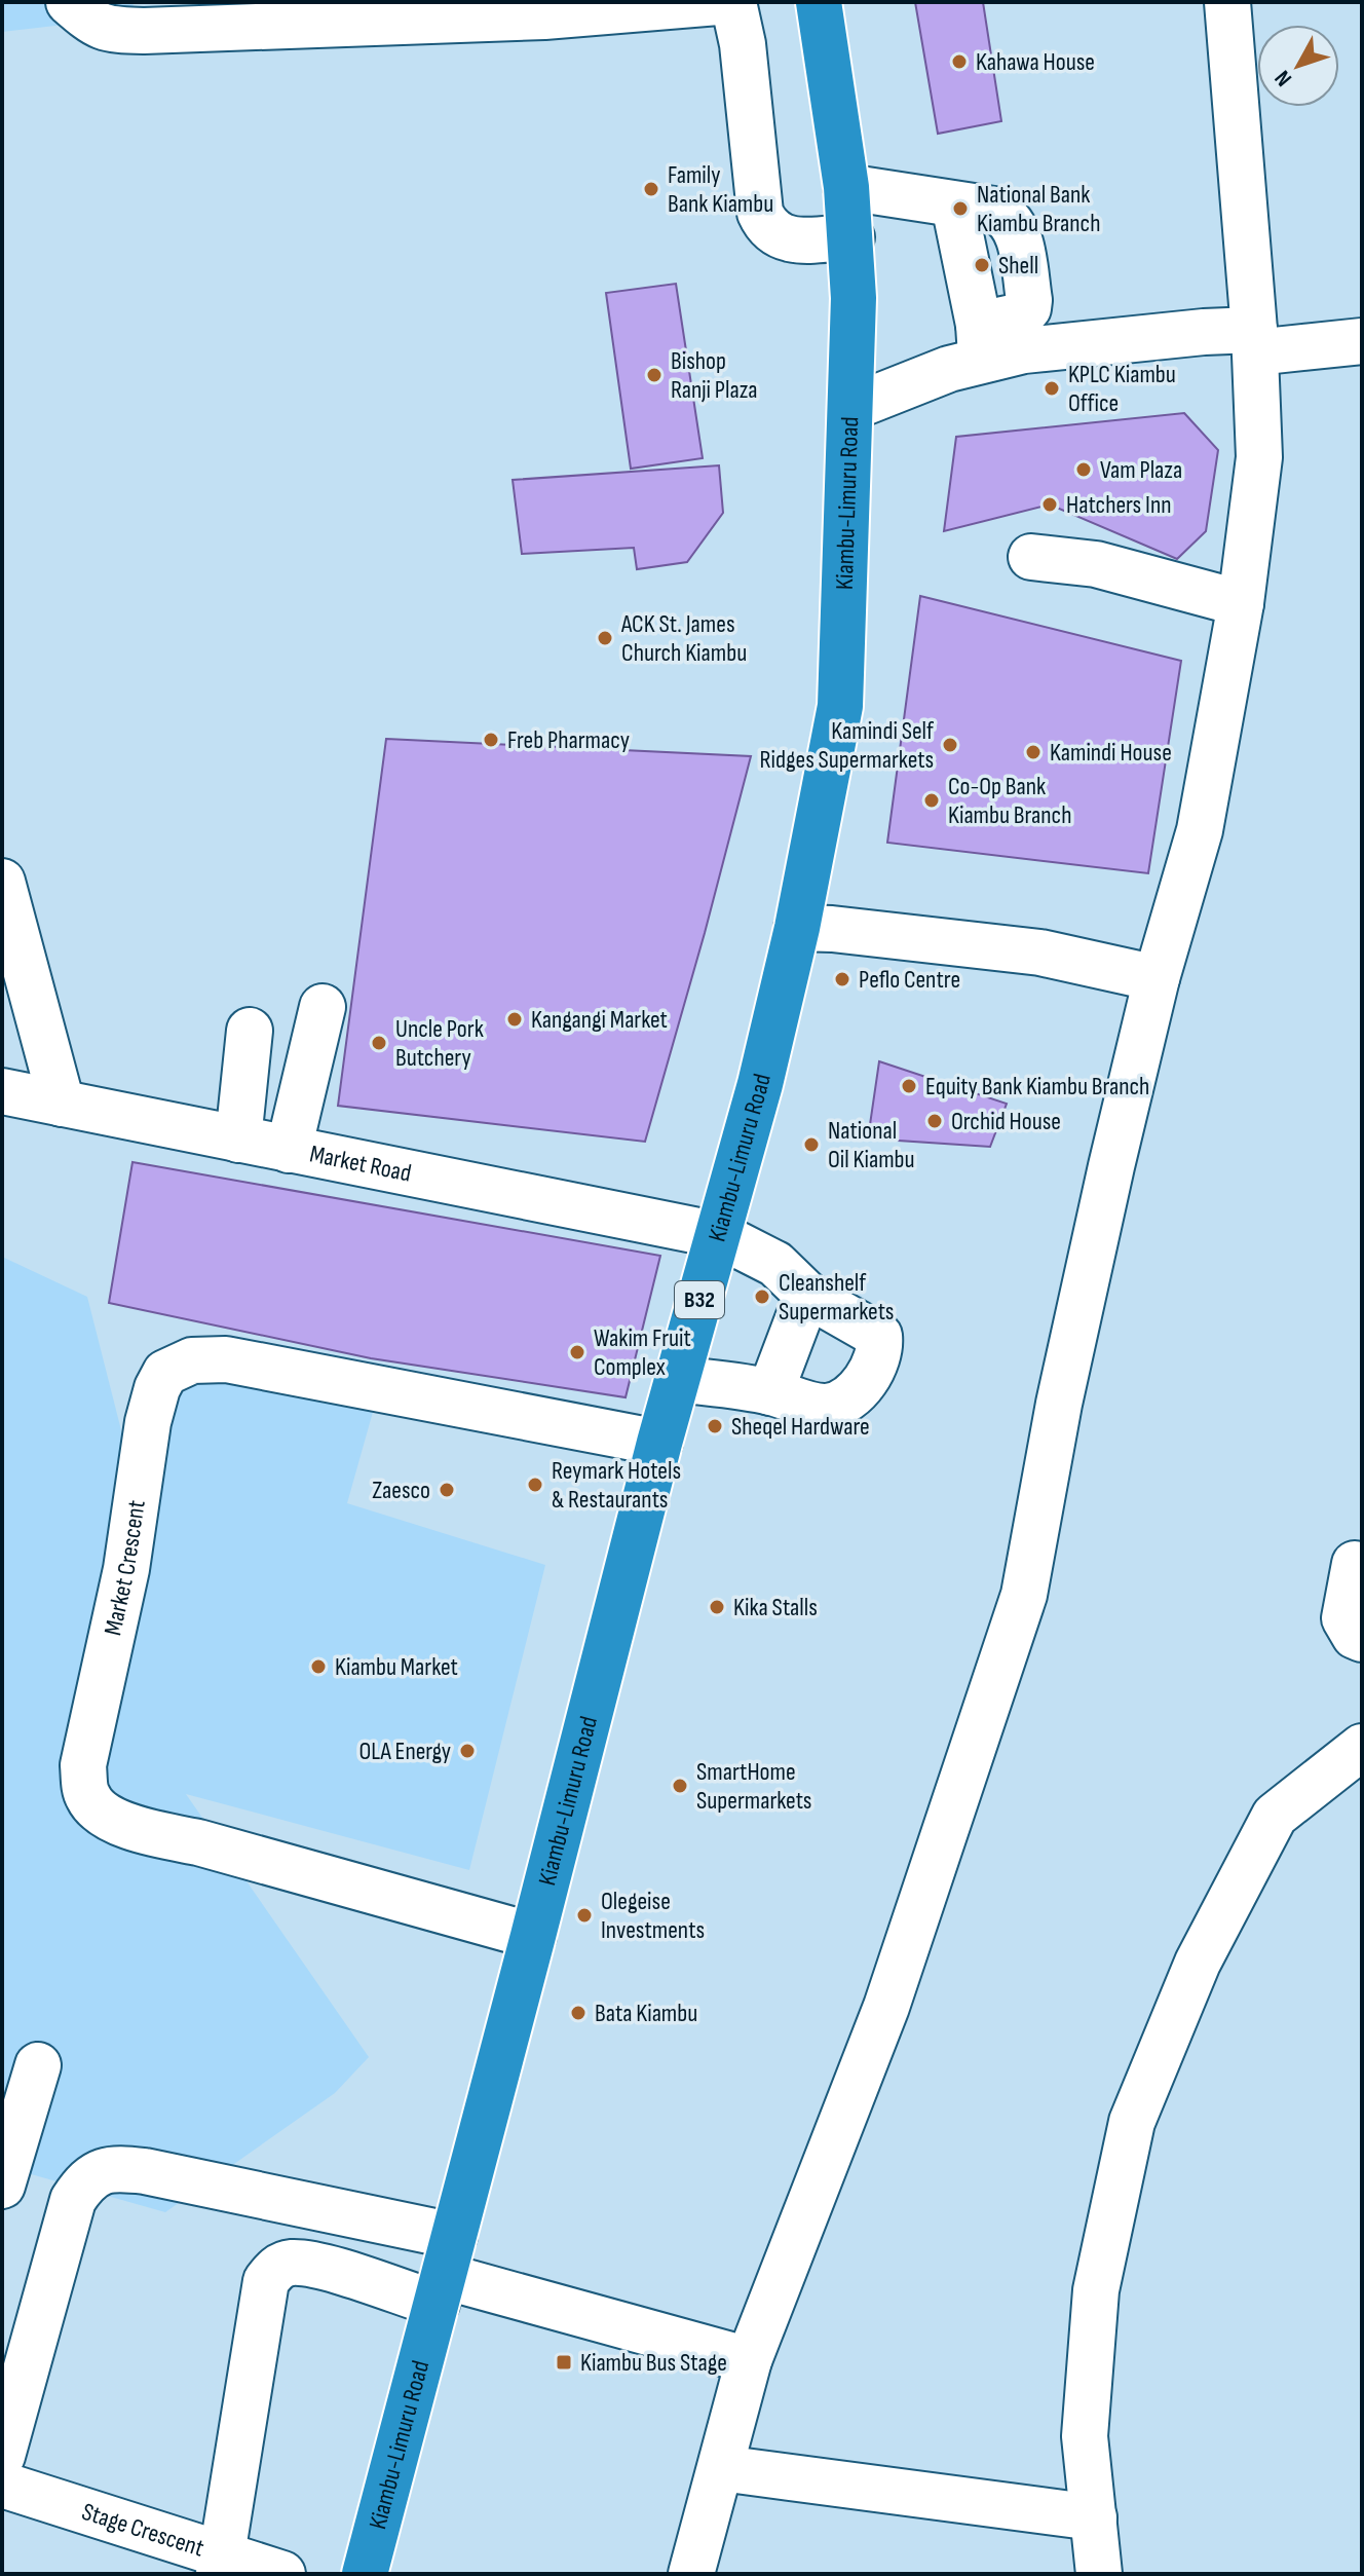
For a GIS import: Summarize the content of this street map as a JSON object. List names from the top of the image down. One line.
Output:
{"streets":{"highway":["Kiambu-Limuru Road","B32"],"street":["Market Road","Market Crescent","Stage Crescent"]},"crossings":[["Kiambu-Limuru Road","Market Road"],["Kiambu-Limuru Road","Market Crescent"]],"places":{"other":["Kahawa House","Family Bank Kiambu","National Bank Kiambu Branch","Shell","Bishop Ranji Plaza","KPLC Kiambu Office","Vam Plaza","Hatchers Inn","ACK St. James Church Kiambu","Freb Pharmacy","Kamindi Self Ridges Supermarkets","Kamindi House","Co-Op Bank Kiambu Branch","Peflo Centre","Kangangi Market","Uncle Pork Butchery","Equity Bank Kiambu Branch","Orchid House","National Oil Kiambu","Cleanshelf Supermarkets","Wakim Fruit Complex","Sheqel Hardware","Reymark Hotels & Restaurants","Zaesco","Kika Stalls","Kiambu Market","OLA Energy","SmartHome Supermarkets","Olegeise Investments","Bata Kiambu"],"transit":["Kiambu Bus Stage"]},"north":"bottom left"}
